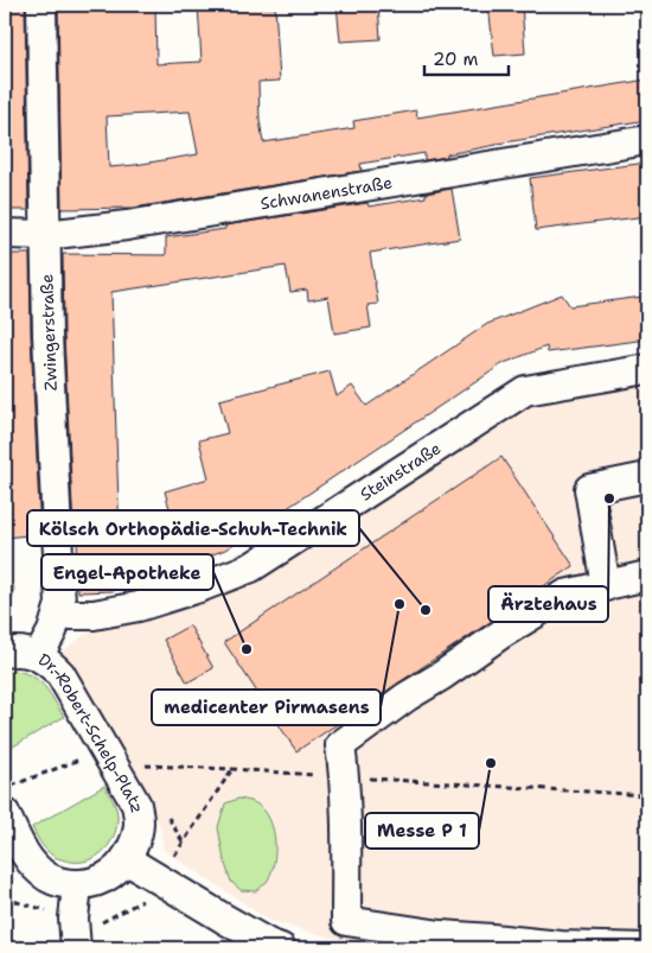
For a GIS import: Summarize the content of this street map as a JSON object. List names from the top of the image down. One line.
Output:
{"streets":{"street":["Schwanenstraße","Zwingerstraße","Steinstraße","Dr.-Robert-Schelp-Platz"]},"crossings":[["Schwanenstraße","Zwingerstraße"],["Zwingerstraße","Steinstraße"],["Zwingerstraße","Dr.-Robert-Schelp-Platz"]],"places":["Ärztehaus","medicenter Pirmasens","Kölsch Orthopädie-Schuh-Technik","Engel-Apotheke","Messe P 1"],"scale_bar":"20 m"}
